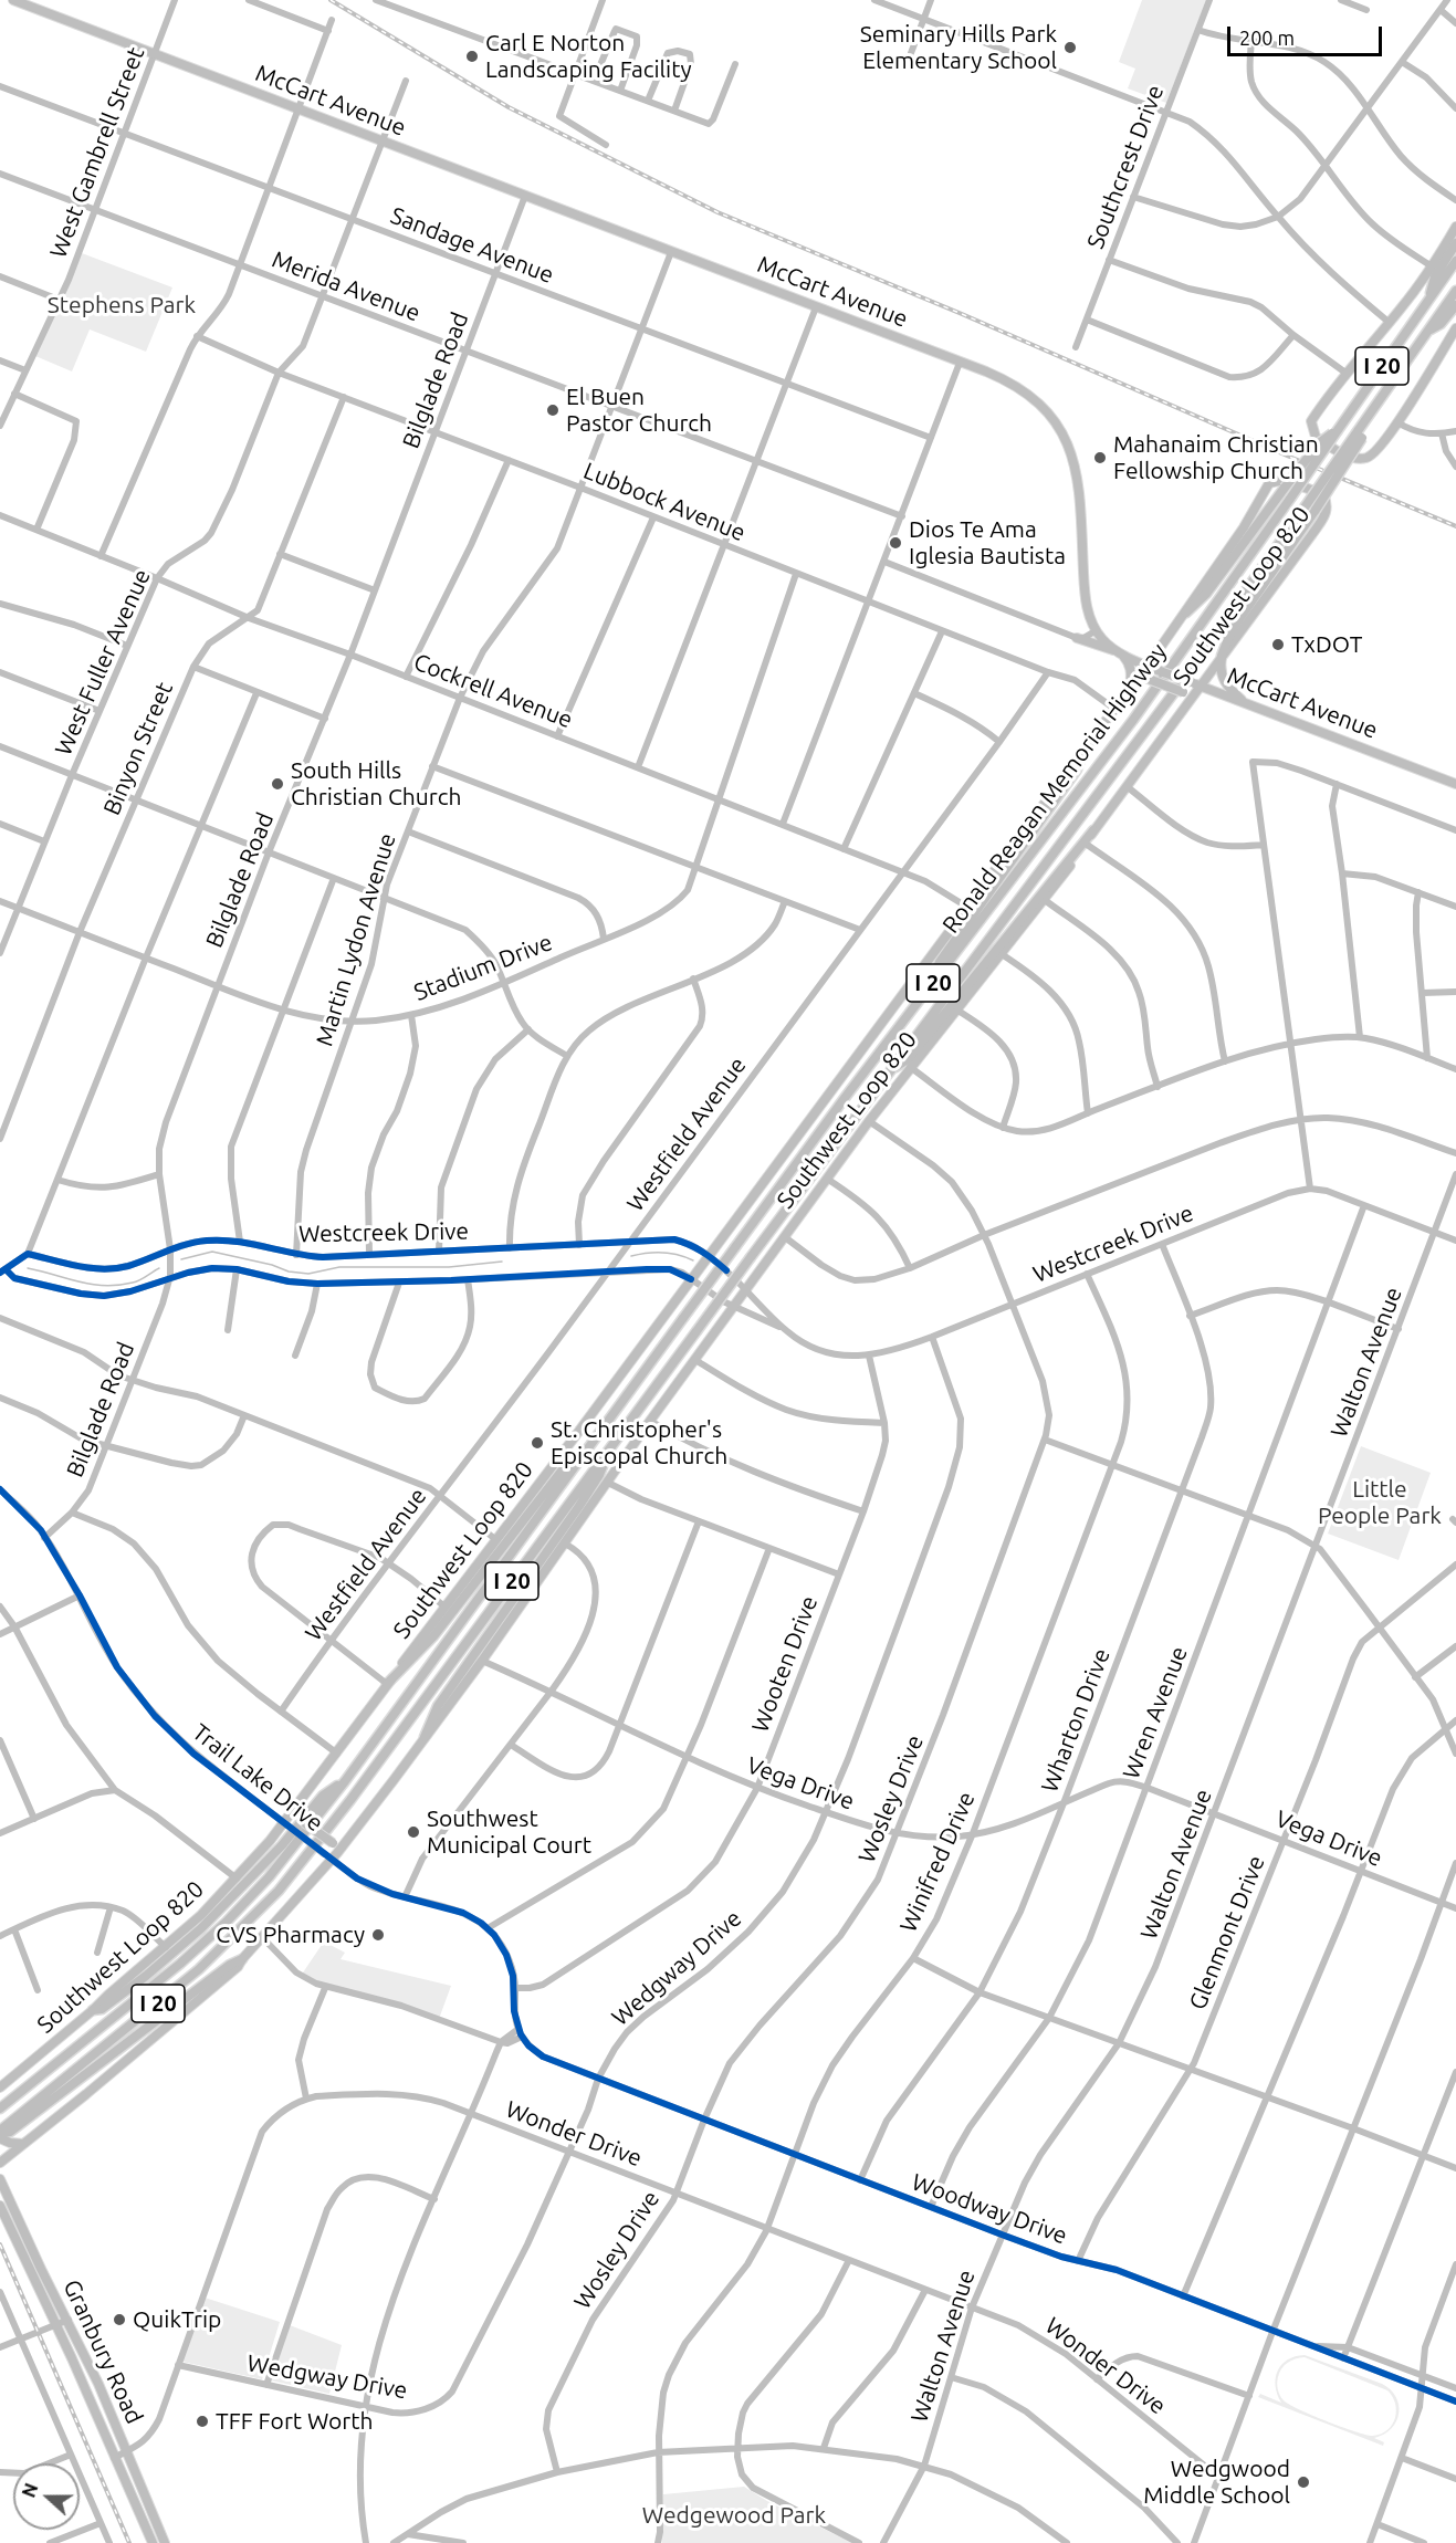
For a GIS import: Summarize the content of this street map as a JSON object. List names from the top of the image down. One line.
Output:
{"streets":{"highway":["I 20","Ronald Reagan Memorial Highway"],"main road":["McCart Avenue","Southwest Loop 820","Granbury Road"],"street":["West Gambrell Street","Southcrest Drive","Sandage Avenue","Merida Avenue","Bilglade Road","Lubbock Avenue","West Fuller Avenue","Cockrell Avenue","Binyon Street","Martin Lydon Avenue","Stadium Drive","Westfield Avenue","Westcreek Drive","Walton Avenue","Wooten Drive","Wren Avenue","Wharton Drive","Trail Lake Drive","Vega Drive","Wosley Drive","Winifred Drive","Glenmont Drive","Wedgway Drive","Wonder Drive","Woodway Drive"]},"crossings":[["McCart Avenue","West Gambrell Street"],["McCart Avenue","Bilglade Road"],["McCart Avenue","Southwest Loop 820"],["McCart Avenue","West Fuller Avenue"],["McCart Avenue","Martin Lydon Avenue"],["West Gambrell Street","Sandage Avenue"],["West Gambrell Street","Merida Avenue"],["Sandage Avenue","Bilglade Road"],["Sandage Avenue","West Fuller Avenue"],["Sandage Avenue","Martin Lydon Avenue"],["Merida Avenue","Bilglade Road"],["Merida Avenue","West Fuller Avenue"],["Merida Avenue","Martin Lydon Avenue"],["Bilglade Road","Lubbock Avenue"],["Bilglade Road","Cockrell Avenue"],["Bilglade Road","Stadium Drive"],["Bilglade Road","Westcreek Drive"],["Bilglade Road","Trail Lake Drive"],["Lubbock Avenue","Southwest Loop 820"],["Lubbock Avenue","West Fuller Avenue"],["Lubbock Avenue","Binyon Street"],["Lubbock Avenue","Martin Lydon Avenue"],["Lubbock Avenue","Stadium Drive"],["Lubbock Avenue","Westfield Avenue"],["Southwest Loop 820","Cockrell Avenue"],["Southwest Loop 820","Westcreek Drive"],["Southwest Loop 820","Trail Lake Drive"],["Southwest Loop 820","Vega Drive"],["Southwest Loop 820","Wosley Drive"],["West Fuller Avenue","Cockrell Avenue"],["West Fuller Avenue","Stadium Drive"],["Cockrell Avenue","Binyon Street"],["Cockrell Avenue","Martin Lydon Avenue"],["Cockrell Avenue","Stadium Drive"],["Cockrell Avenue","Westfield Avenue"],["Binyon Street","Stadium Drive"],["Martin Lydon Avenue","Stadium Drive"],["Martin Lydon Avenue","Westcreek Drive"],["Westfield Avenue","Westcreek Drive"],["Westcreek Drive","Walton Avenue"],["Westcreek Drive","Wooten Drive"],["Westcreek Drive","Wren Avenue"],["Westcreek Drive","Wharton Drive"],["Westcreek Drive","Wosley Drive"],["Westcreek Drive","Winifred Drive"],["Westcreek Drive","Wedgway Drive"],["Walton Avenue","Vega Drive"],["Walton Avenue","Wonder Drive"],["Walton Avenue","Woodway Drive"],["Wooten Drive","Trail Lake Drive"],["Wooten Drive","Vega Drive"],["Wren Avenue","Vega Drive"],["Wren Avenue","Woodway Drive"],["Wharton Drive","Vega Drive"],["Wharton Drive","Woodway Drive"],["Trail Lake Drive","Woodway Drive"],["Vega Drive","Wosley Drive"],["Vega Drive","Winifred Drive"],["Vega Drive","Glenmont Drive"],["Vega Drive","Wedgway Drive"],["Wosley Drive","Wonder Drive"],["Wosley Drive","Woodway Drive"],["Winifred Drive","Wonder Drive"],["Winifred Drive","Woodway Drive"],["Glenmont Drive","Woodway Drive"],["Wedgway Drive","Wonder Drive"],["Wedgway Drive","Woodway Drive"],["Wonder Drive","Granbury Road"]],"parks":["Stephens Park","Little People Park","Wedgewood Park"],"places":["Seminary Hills Park Elementary School","Carl E Norton Landscaping Facility","El Buen Pastor Church","Mahanaim Christian Fellowship Church","Dios Te Ama Iglesia Bautista","TxDOT","South Hills Christian Church","St. Christopher's Episcopal Church","Southwest Municipal Court","CVS Pharmacy","QuikTrip","TFF Fort Worth","Wedgwood Middle School"],"scale_bar":"200 m","north":"left"}
